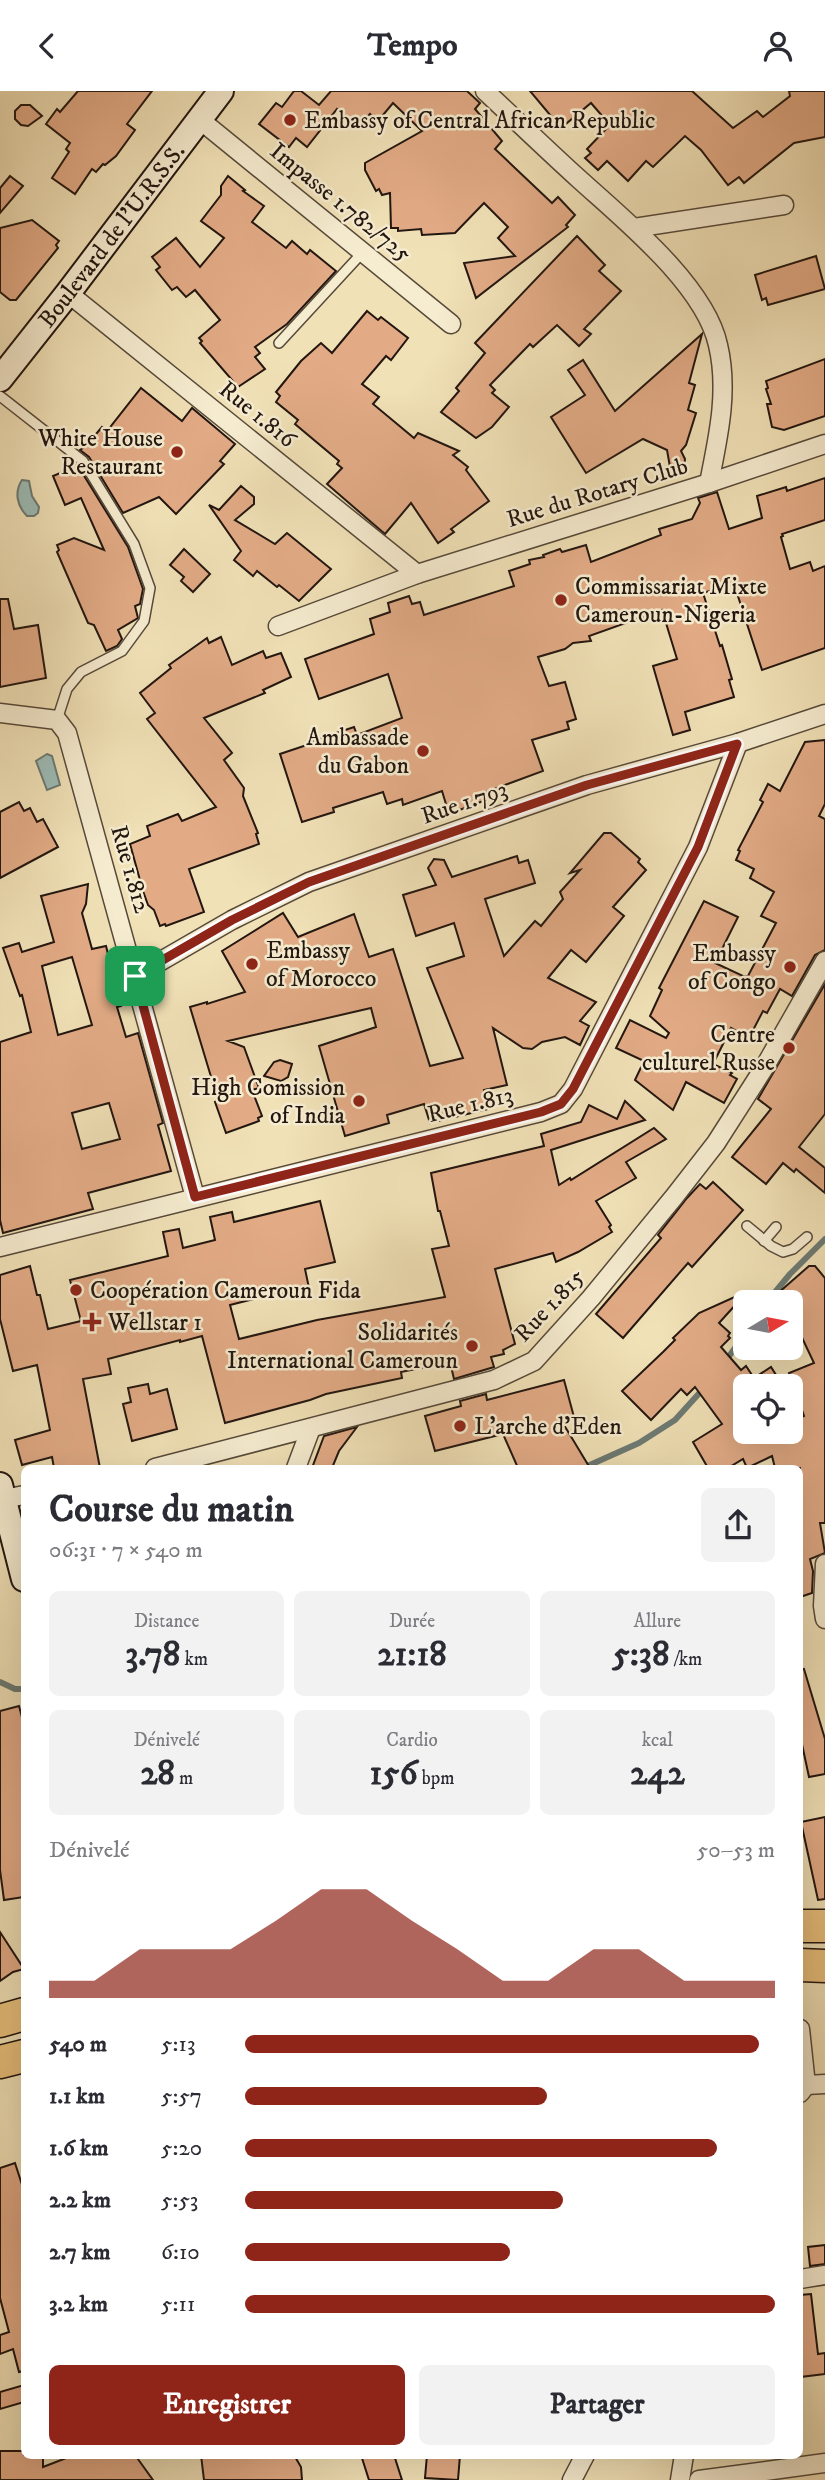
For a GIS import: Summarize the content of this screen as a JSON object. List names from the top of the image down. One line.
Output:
{"streets":{"street":["Impasse 1.782/725","Boulevard de l'U.R.S.S.","Rue 1.816","Rue du Rotary Club","Rue 1.793","Rue 1.812","Rue 1.813","Rue 1.815"]},"crossings":[["Impasse 1.782/725","Boulevard de l'U.R.S.S."],["Boulevard de l'U.R.S.S.","Rue 1.816"],["Rue 1.816","Rue du Rotary Club"],["Rue 1.793","Rue 1.812"],["Rue 1.793","Rue 1.813"],["Rue 1.812","Rue 1.813"]],"places":{"other":["Embassy of Central African Republic","White House Restaurant","Commissariat Mixte Cameroun-Nigeria","Ambassade du Gabon","Embassy of Morocco","Embassy of Congo","Centre culturel Russe","High Comission of India","Coopération Cameroun Fida","Solidarités International Cameroun","L'arche d'Eden"],"health":["Wellstar 1"]},"north":"right","page":{"header":"Tempo","heading":["Course du matin","06:31 · 7 × 540 m"],"stats":[["Distance","3.78 km"],["Durée","21:18"],["Allure","5:38 /km"],["Dénivelé","28 m"],["Cardio","156 bpm"],["kcal","242"]],"chart":["Dénivelé","50–53 m"],"list":[{"name":"540 m","note":"5:13"},{"name":"1.1 km","note":"5:57"},{"name":"1.6 km","note":"5:20"},{"name":"2.2 km","note":"5:53"},{"name":"2.7 km","note":"6:10"},{"name":"3.2 km","note":"5:11"}],"buttons":["Enregistrer","Partager"]}}
